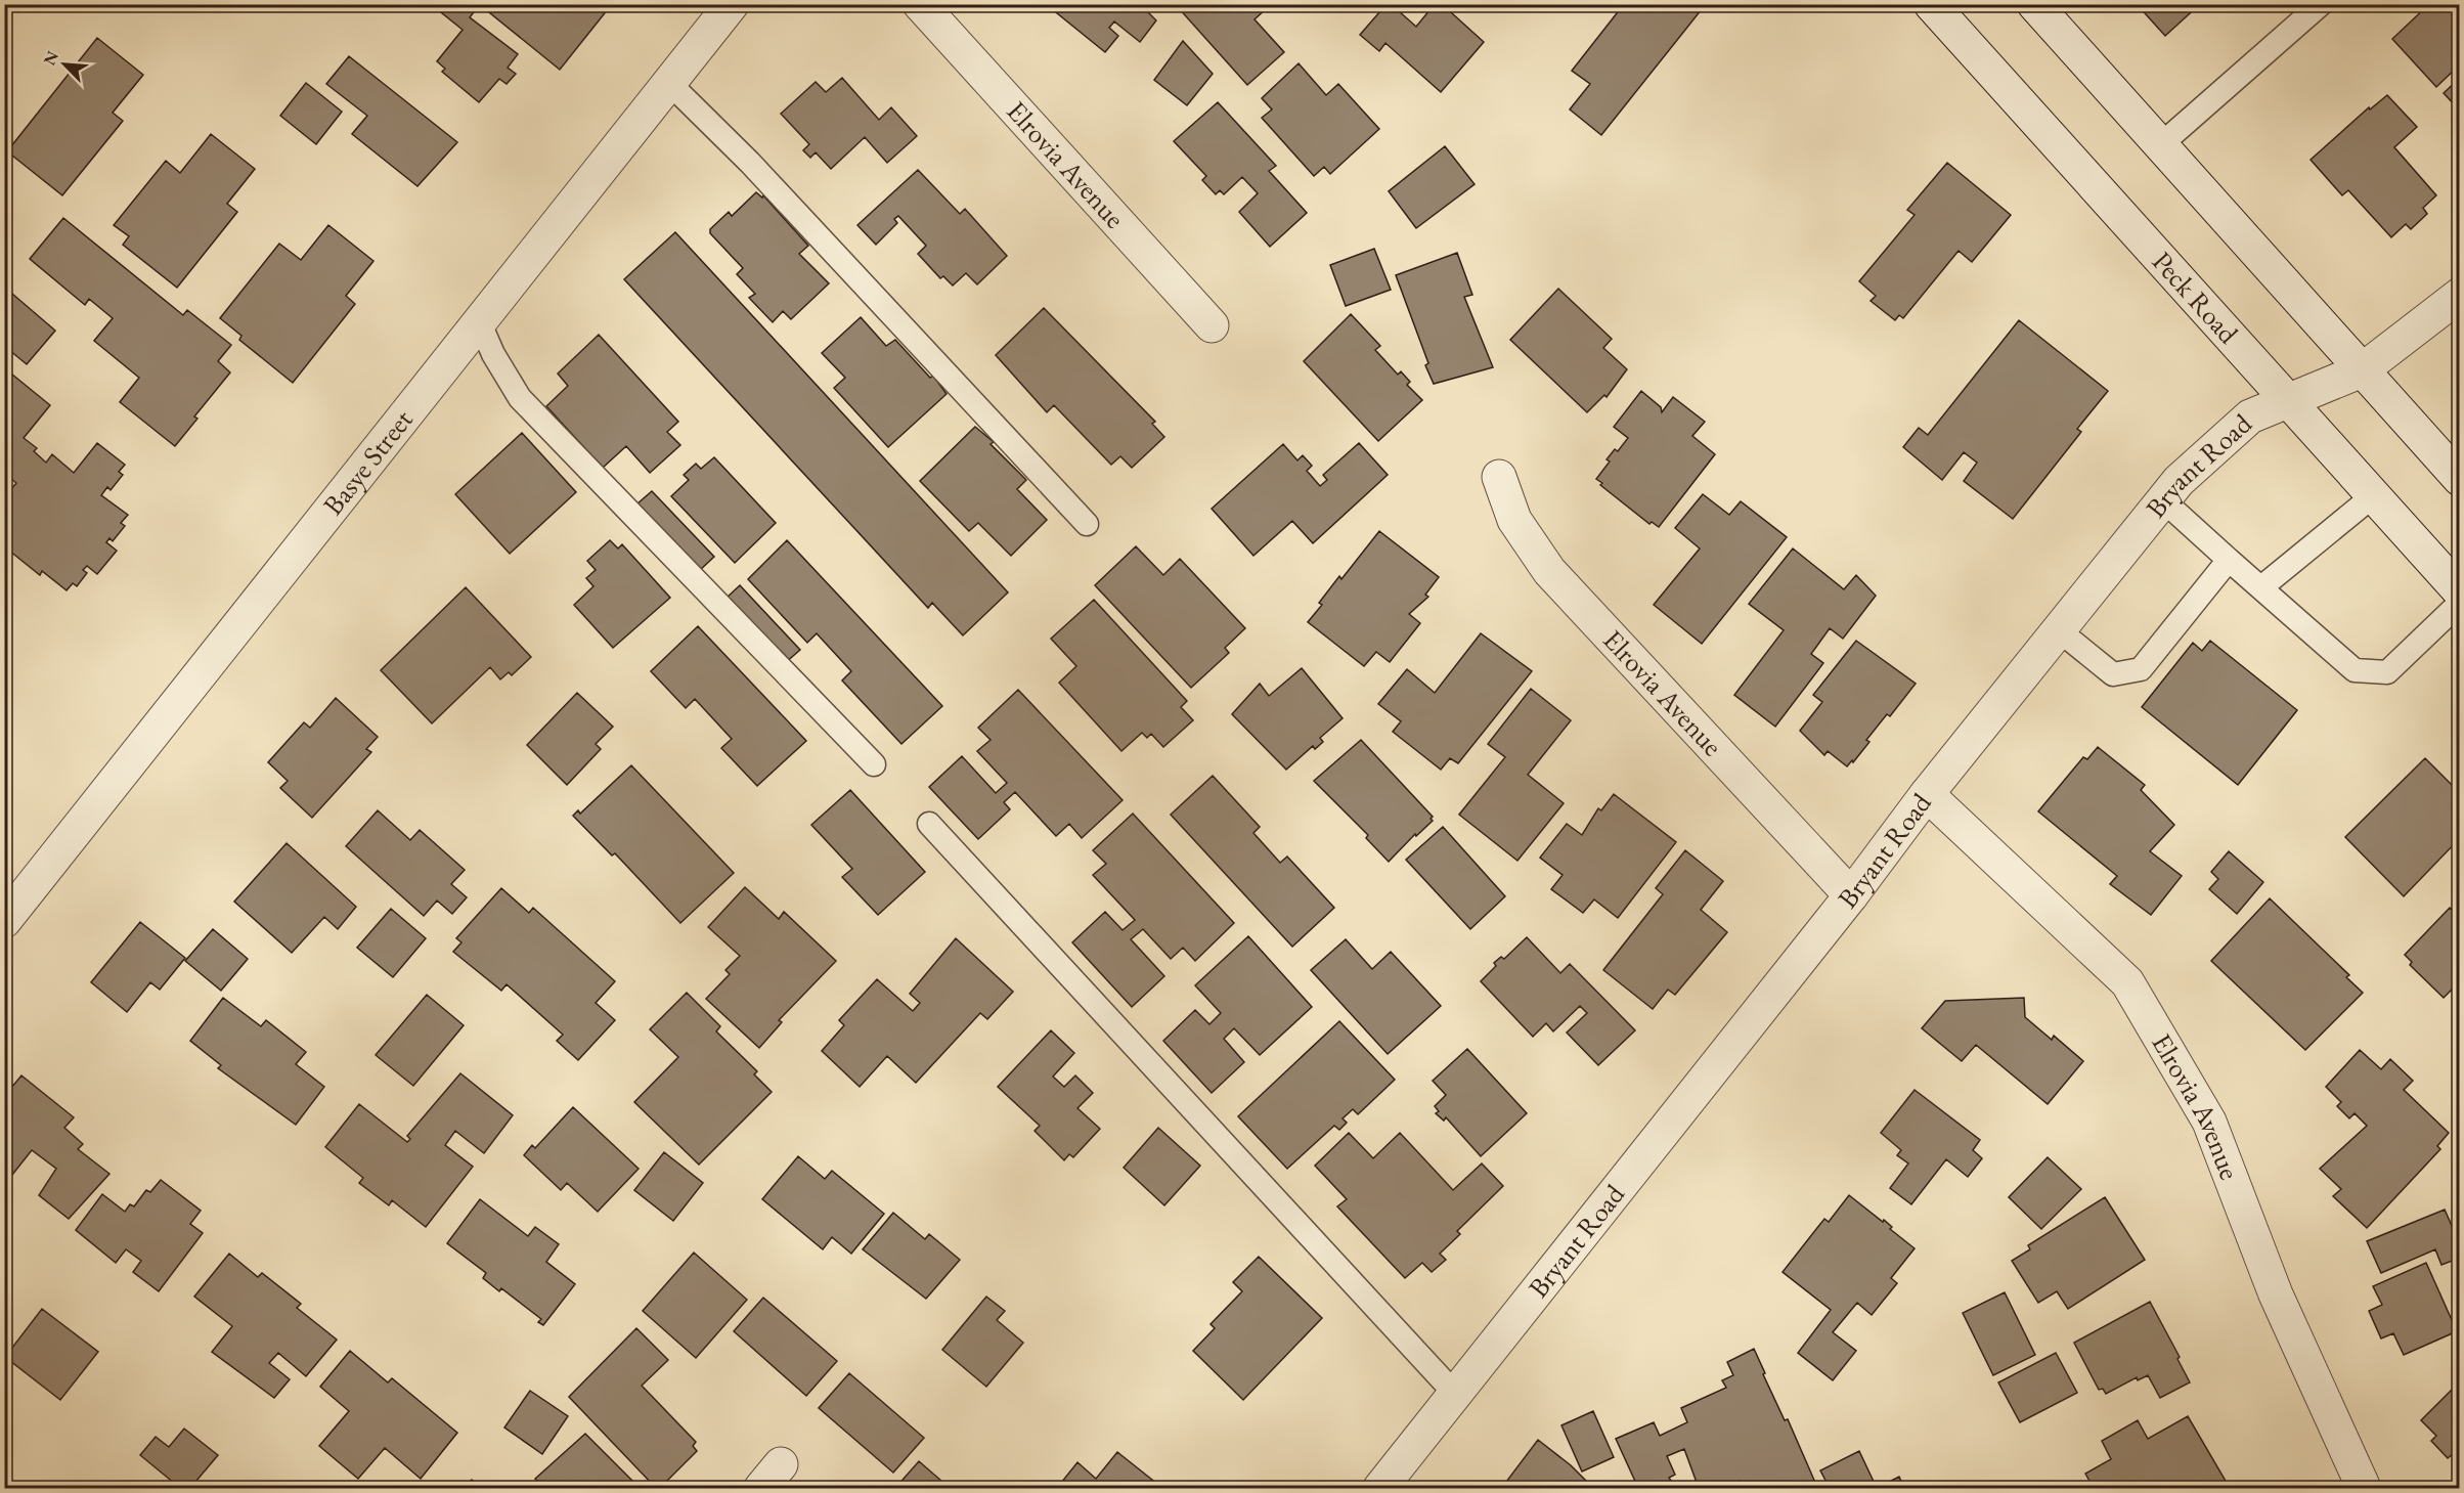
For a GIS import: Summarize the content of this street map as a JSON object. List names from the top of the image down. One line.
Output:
{"streets":{"street":["Elrovia Avenue","Peck Road","Basye Street","Bryant Road"]},"crossings":[["Elrovia Avenue","Bryant Road"],["Peck Road","Bryant Road"]],"north":"top left"}
